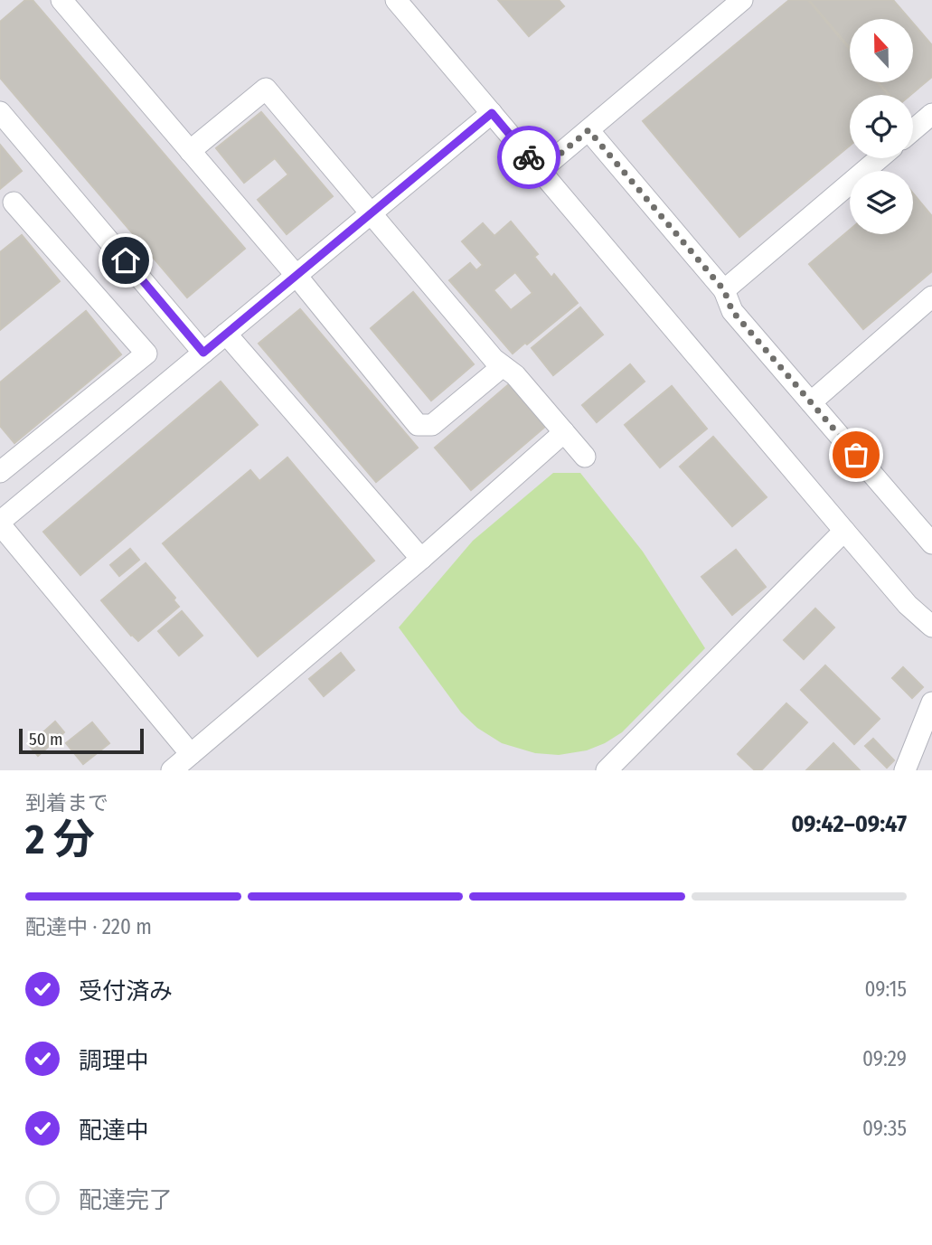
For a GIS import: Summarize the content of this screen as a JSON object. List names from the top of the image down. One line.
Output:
{"scale_bar":"50 m","north":"top","page":{"scale":"50 m","heading":["2 分","到着まで","09:42–09:47"],"bar":"配達中 · 220 m","list":[["受付済み","09:15"],["調理中","09:29"],["配達中","09:35"],"配達完了"]}}
